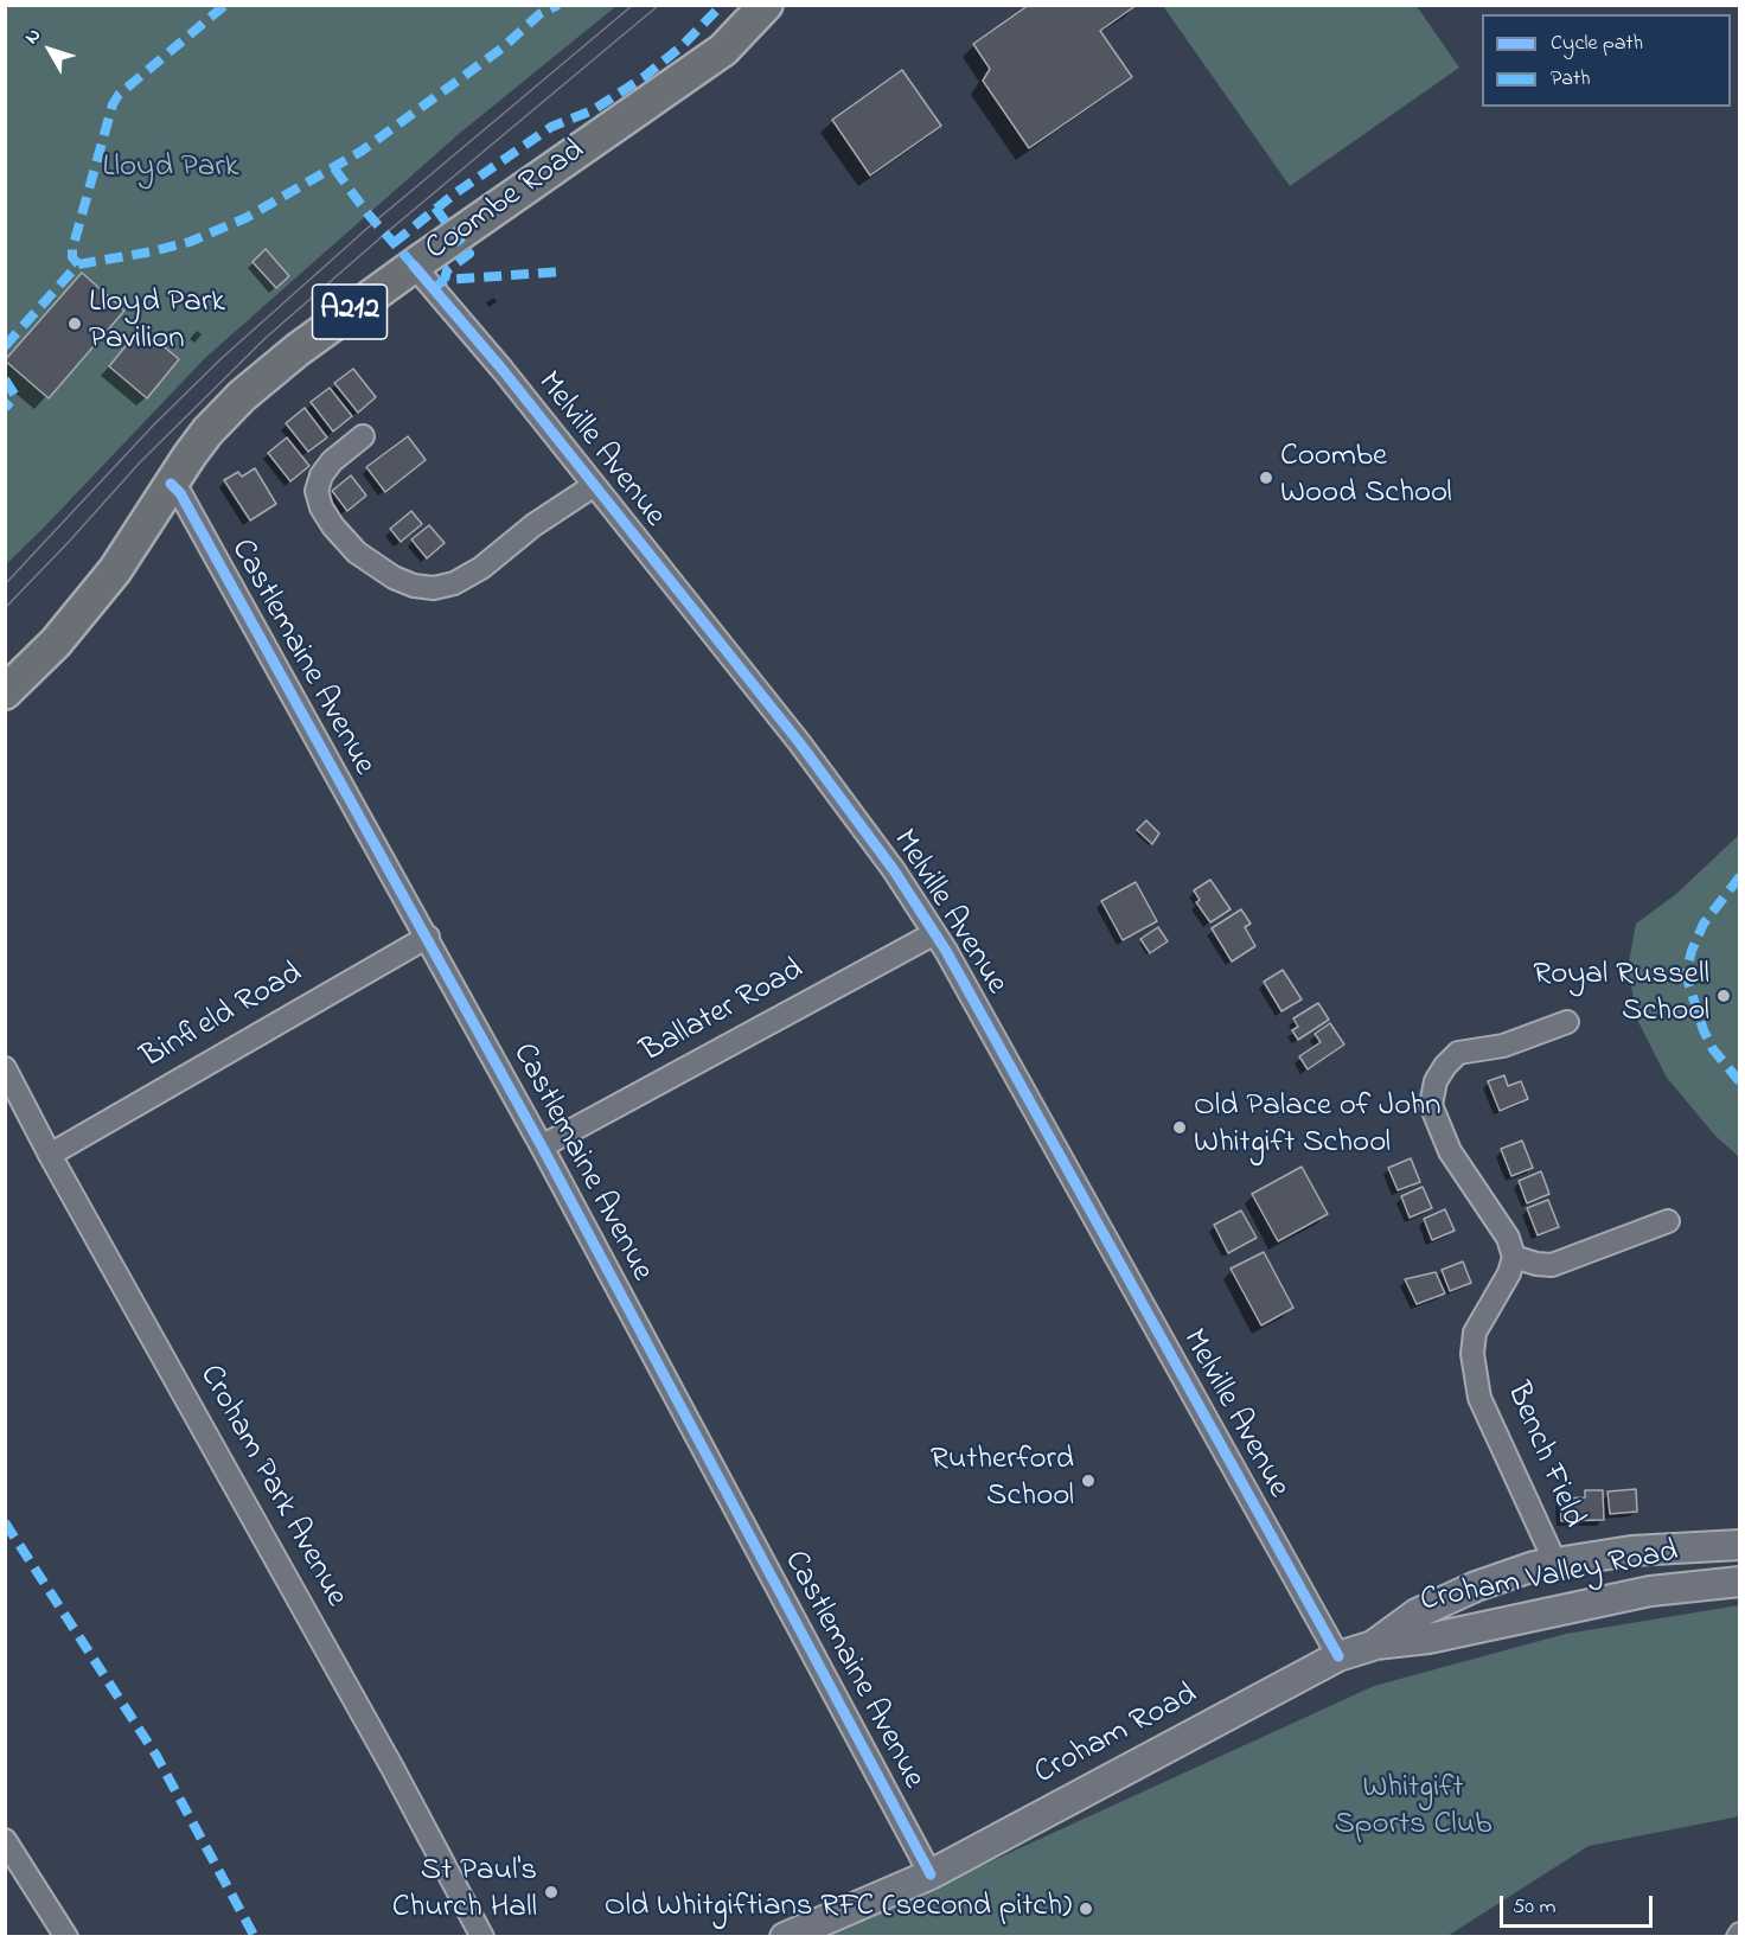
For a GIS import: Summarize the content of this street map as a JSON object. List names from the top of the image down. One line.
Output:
{"streets":{"main road":["Coombe Road","A212"],"street":["Melville Avenue","Castlemaine Avenue","Ballater Road","Binfield Road","Bench Field","Croham Park Avenue","Croham Valley Road","Croham Road"]},"crossings":[["Coombe Road","Melville Avenue"],["Coombe Road","Castlemaine Avenue"],["Melville Avenue","Ballater Road"],["Melville Avenue","Croham Road"],["Castlemaine Avenue","Ballater Road"],["Castlemaine Avenue","Binfield Road"],["Castlemaine Avenue","Croham Road"],["Binfield Road","Croham Park Avenue"],["Bench Field","Croham Valley Road"],["Croham Valley Road","Croham Road"]],"parks":["Lloyd Park","Whitgift Sports Club"],"places":["Lloyd Park Pavilion","Coombe Wood School","Royal Russell School","Old Palace of John Whitgift School","Rutherford School","St Paul's Church Hall","Old Whitgiftians RFC (second pitch)"],"legend":["Cycle path","Path"],"scale_bar":"50 m","north":"top left"}
